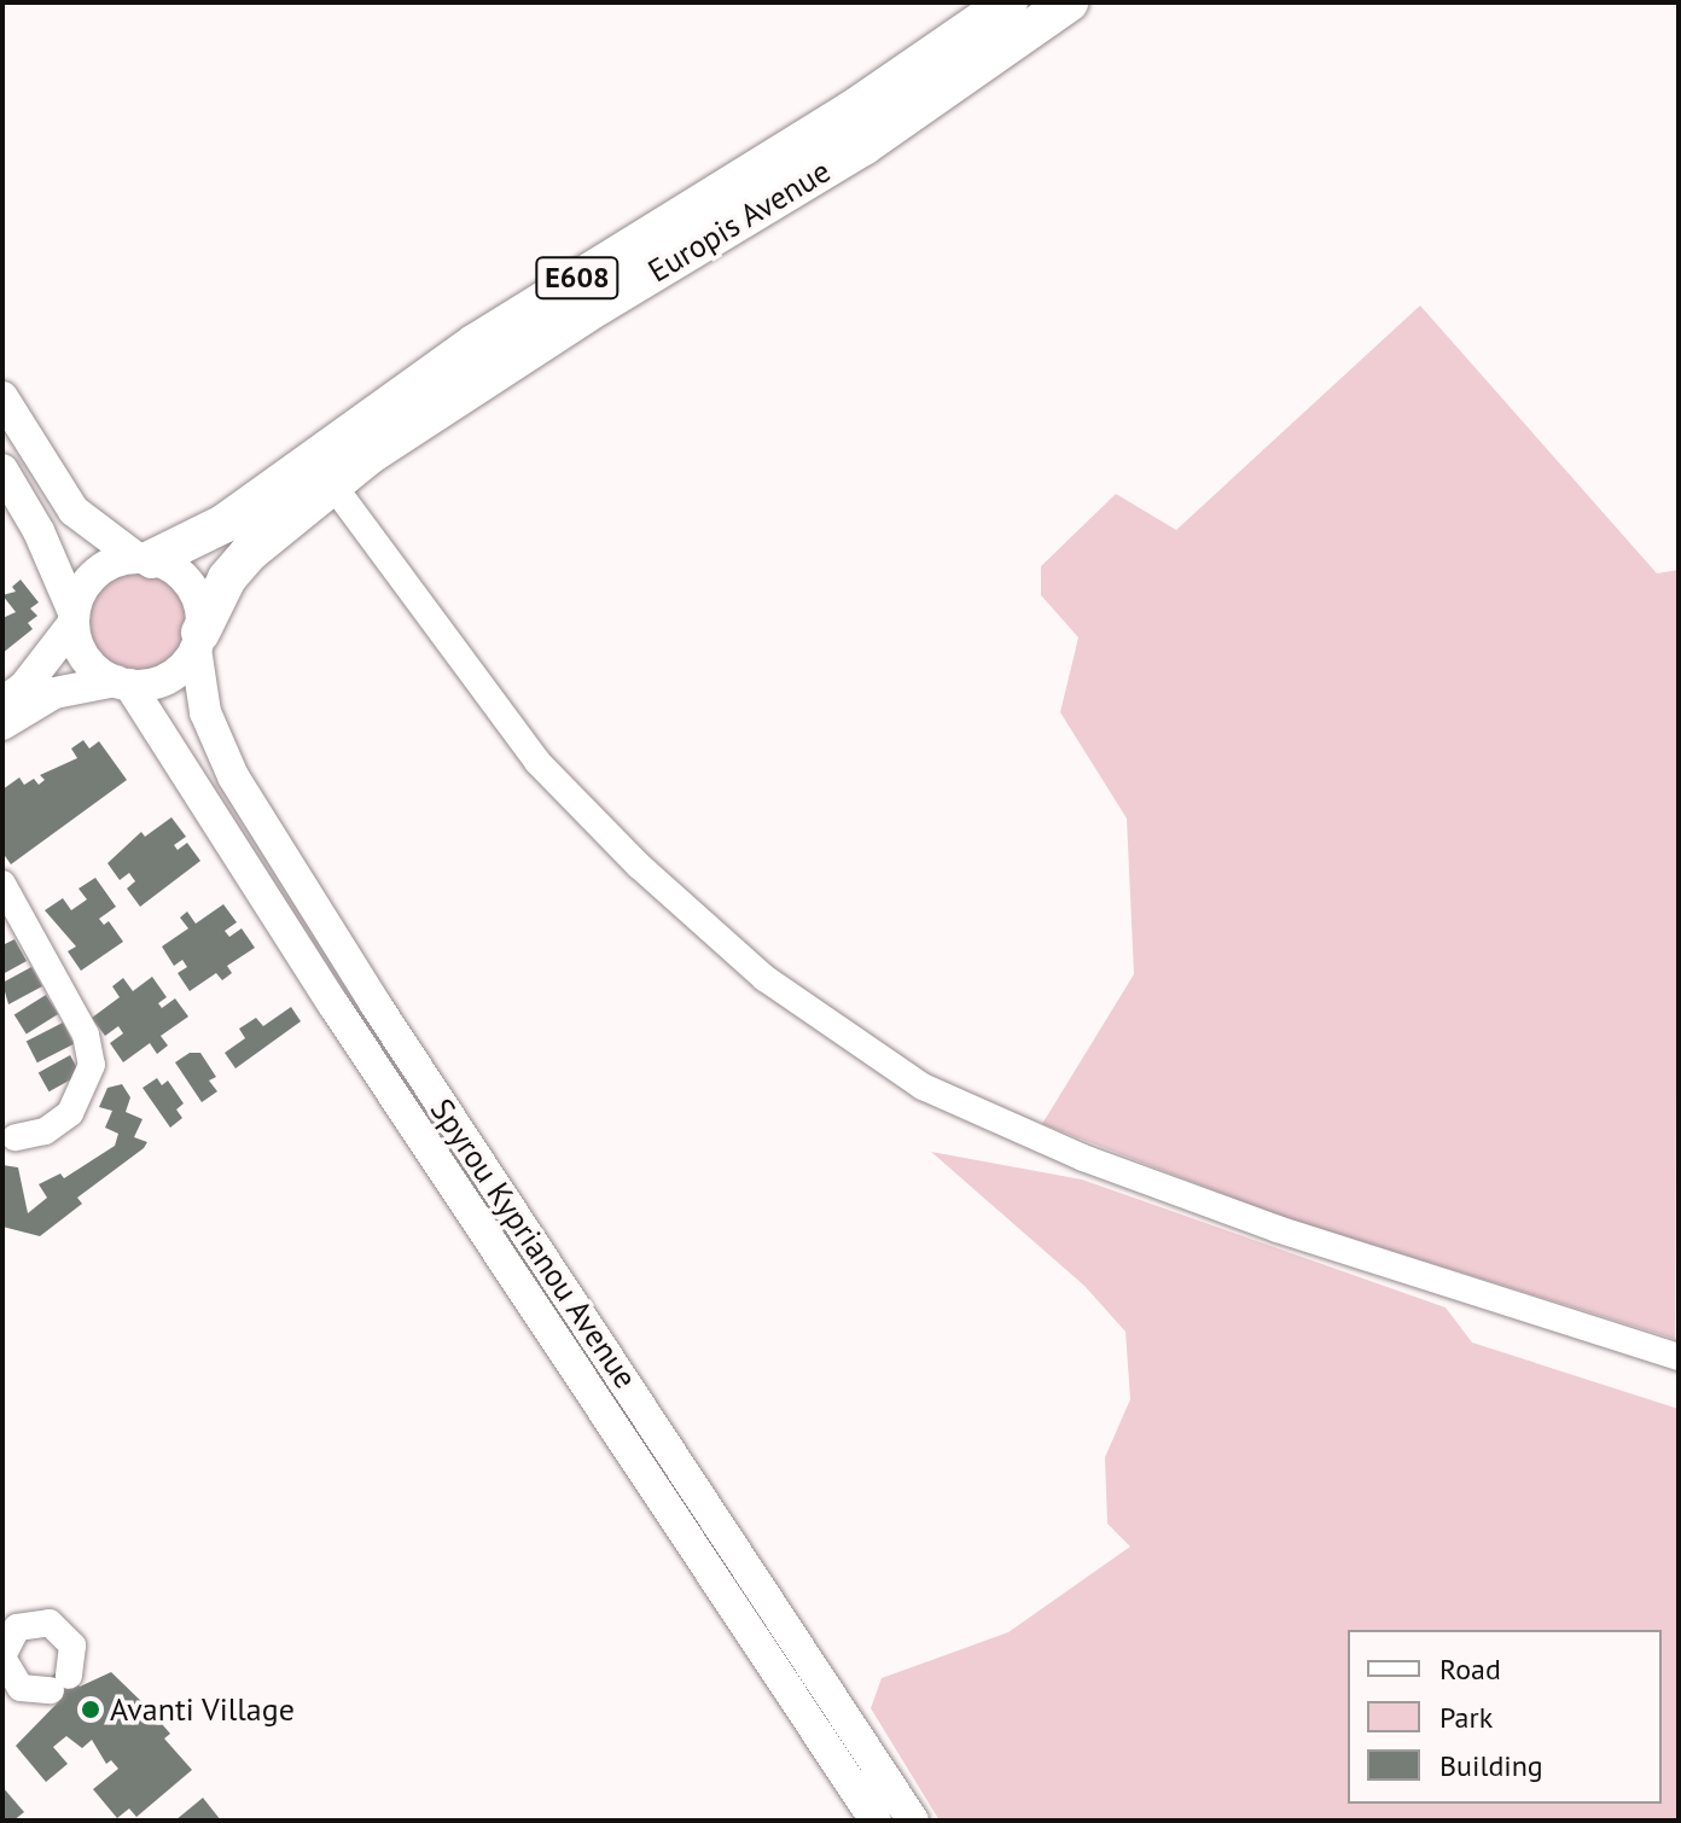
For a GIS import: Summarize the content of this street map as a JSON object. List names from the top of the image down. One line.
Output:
{"streets":{"highway":["Europis Avenue","E608"],"main road":["Spyrou Kyprianou Avenue"]},"crossings":[["Europis Avenue","Spyrou Kyprianou Avenue"]],"places":["Avanti Village"],"legend":["Road","Park","Building"]}
